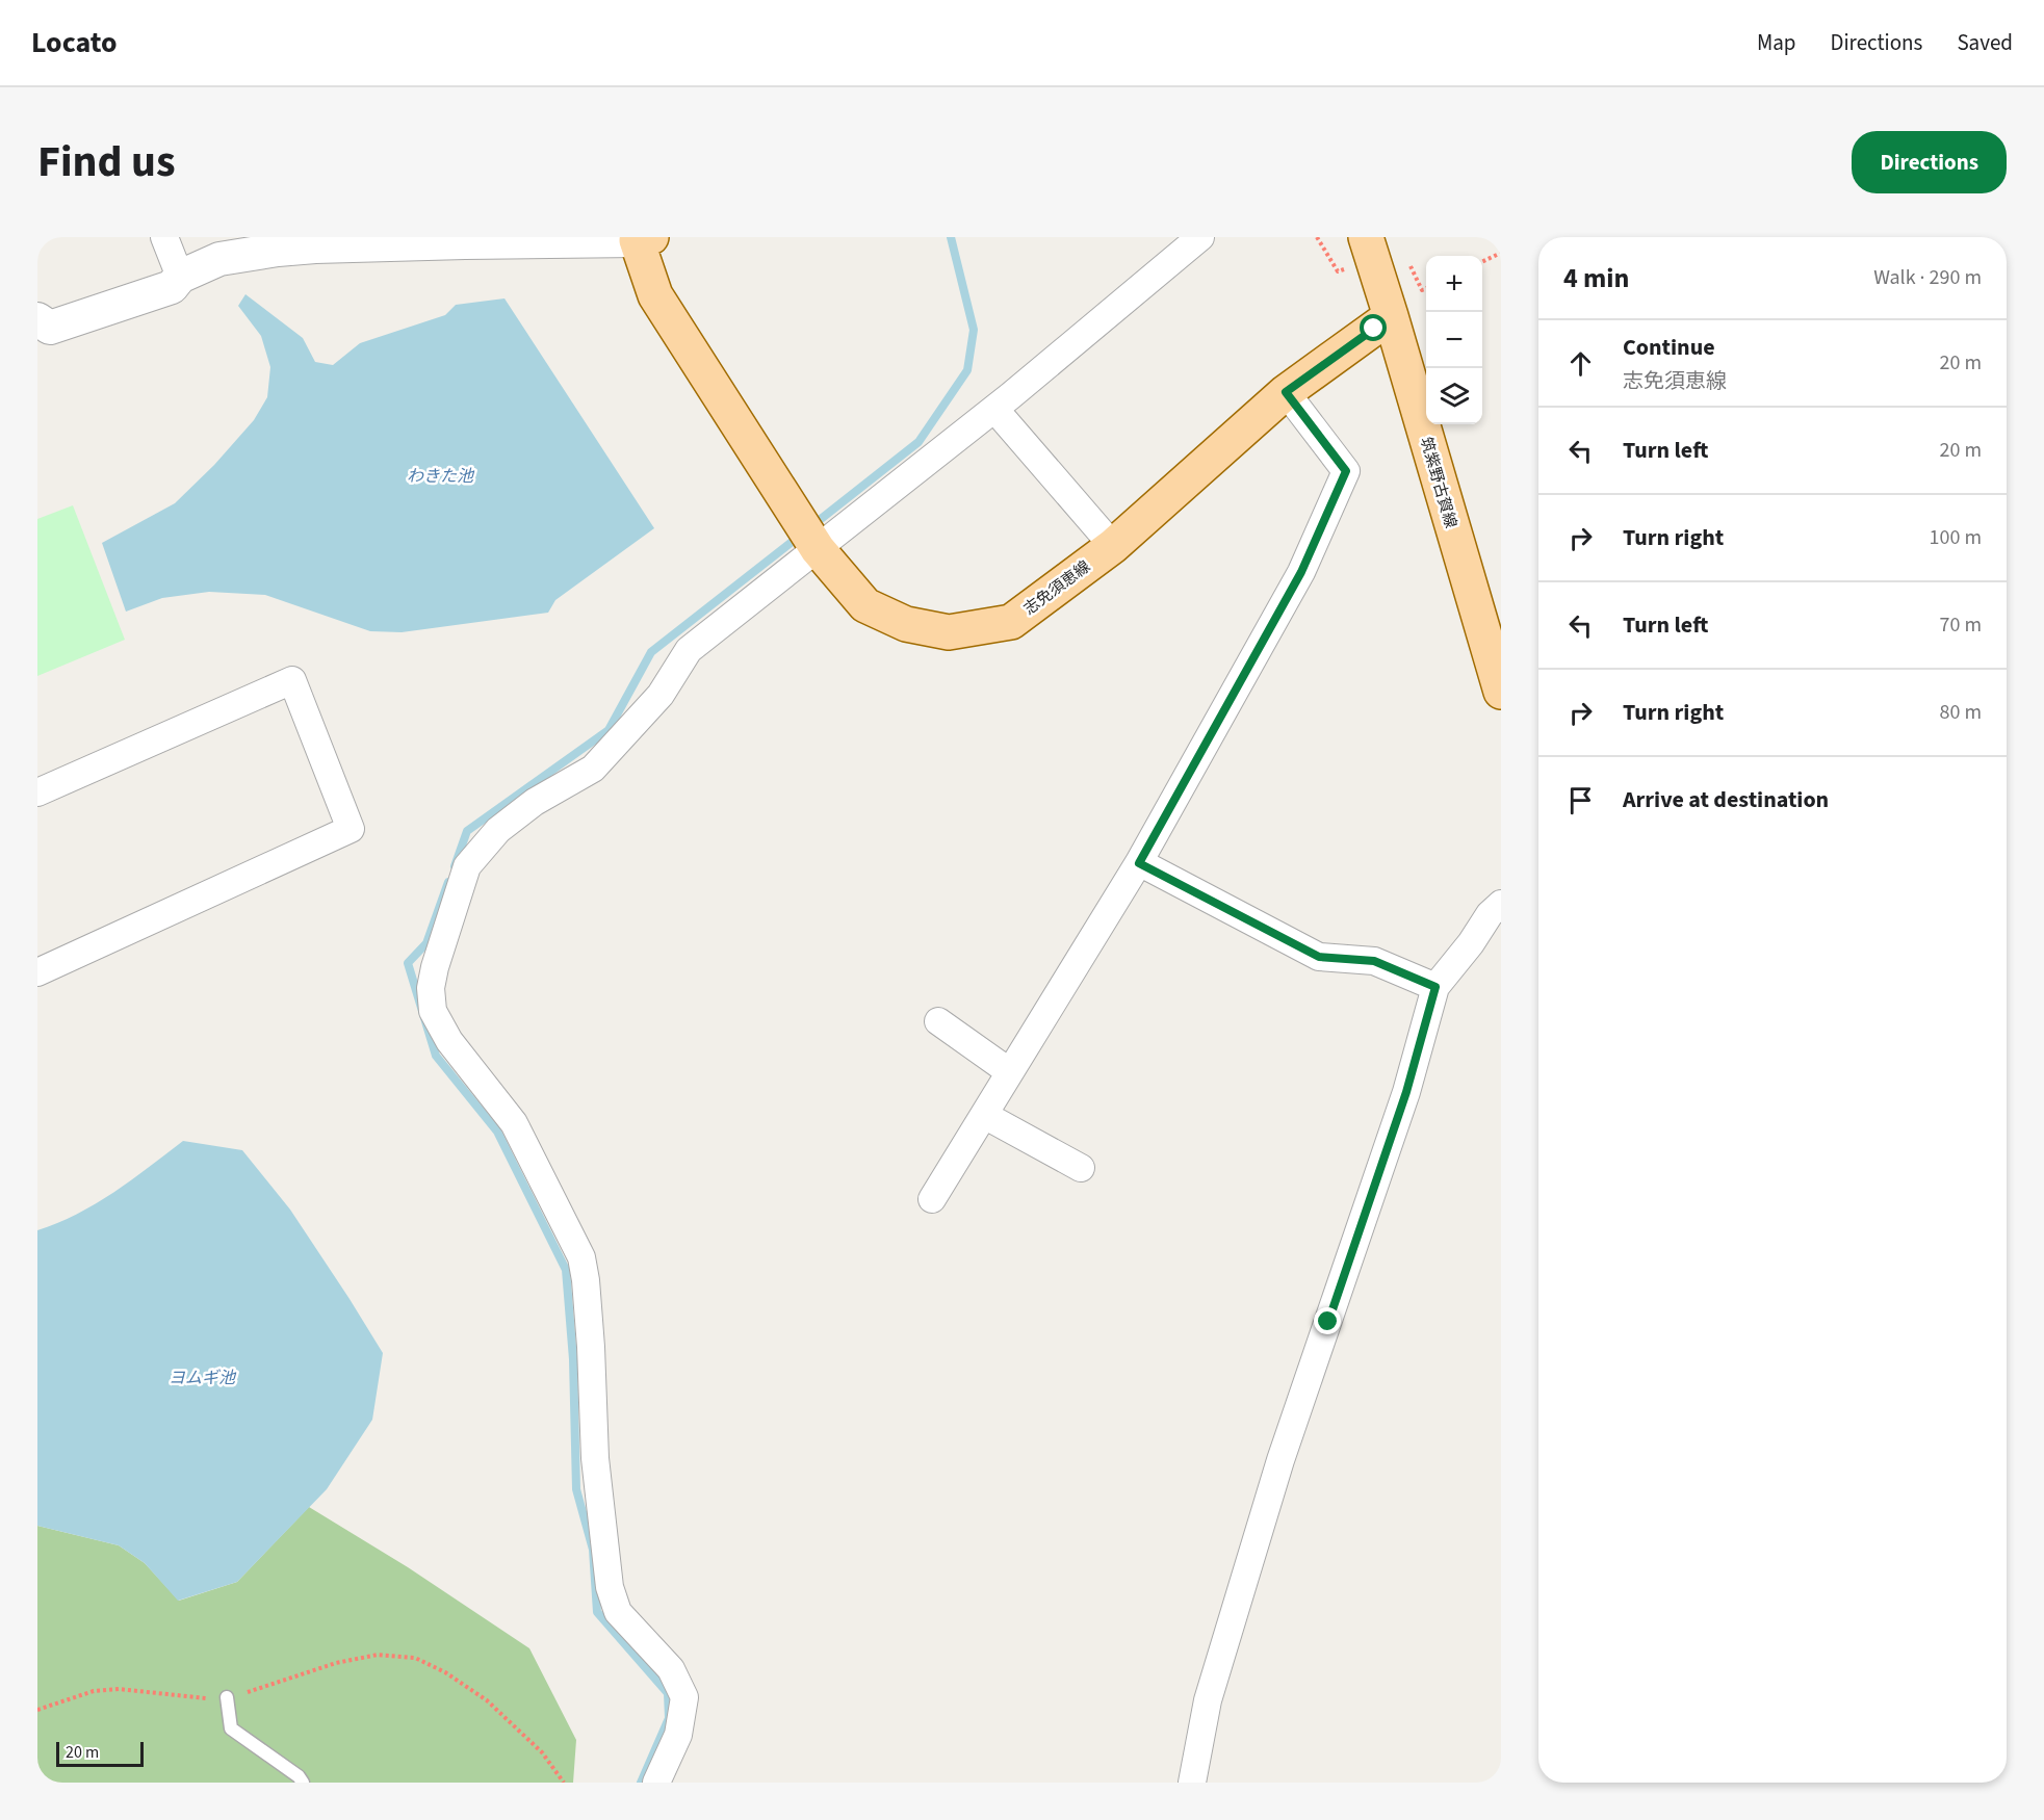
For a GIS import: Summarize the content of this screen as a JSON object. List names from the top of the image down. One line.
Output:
{"streets":{"main road":["筑紫野古賀線","志免須恵線"]},"crossings":[["筑紫野古賀線","志免須恵線"]],"water":["わきた池","ヨムギ池"],"scale_bar":"20 m","page":{"header":"Locato","nav":["Map","Directions","Saved"],"title":"Find us","buttons":"Directions","heading":["4 min","Walk · 290 m"],"map_buttons":["+","−"],"list":[["Continue","志免須恵線","20 m"],["Turn left","20 m"],["Turn right","100 m"],["Turn left","70 m"],["Turn right","80 m"],"Arrive at destination"],"scale":"20 m"}}
